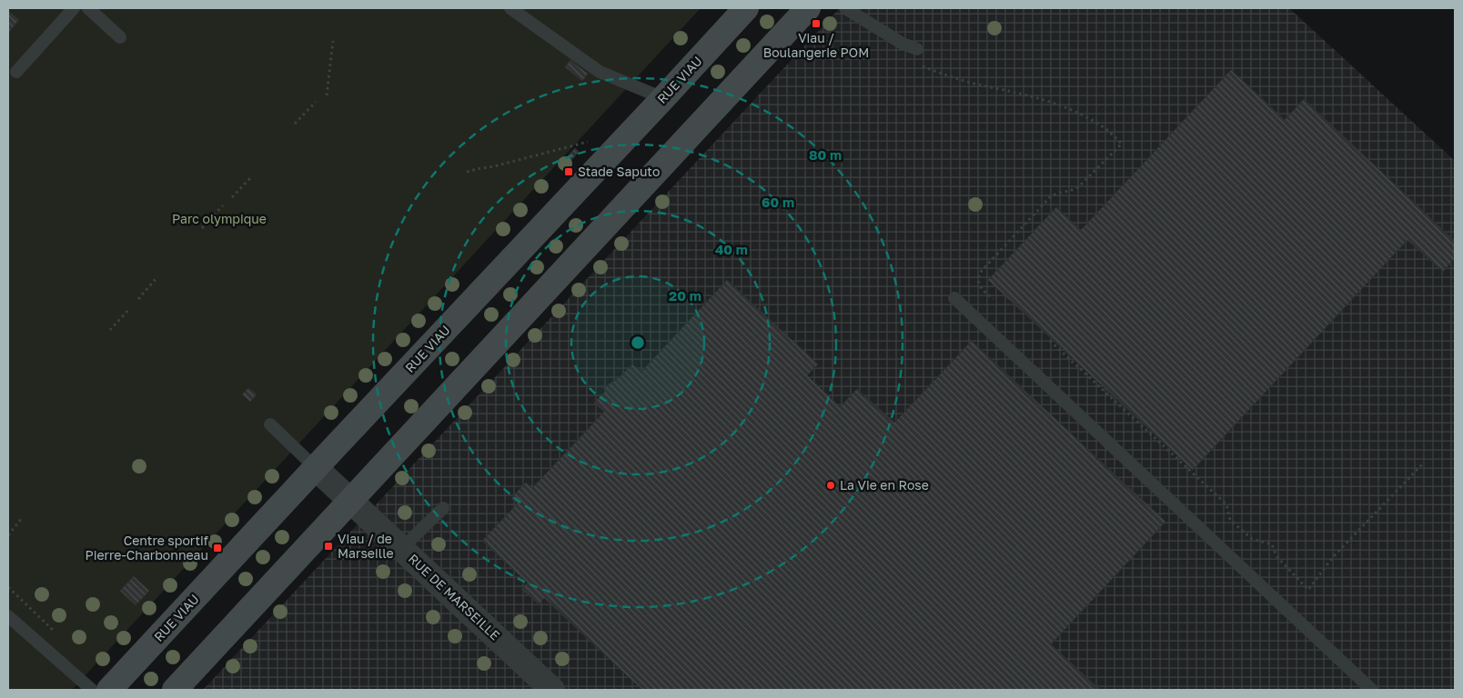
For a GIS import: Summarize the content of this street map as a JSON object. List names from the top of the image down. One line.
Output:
{"streets":{"main road":["RUE VIAU"],"street":["RUE DE MARSEILLE"]},"crossings":[["RUE VIAU","RUE DE MARSEILLE"]],"parks":["Parc olympique"],"places":{"transit":["Viau / Boulangerie POM","Stade Saputo","Viau / de Marseille","Centre sportif Pierre-Charbonneau"],"other":["La Vie en Rose"]},"rings":["80 m","60 m","40 m","20 m"]}
